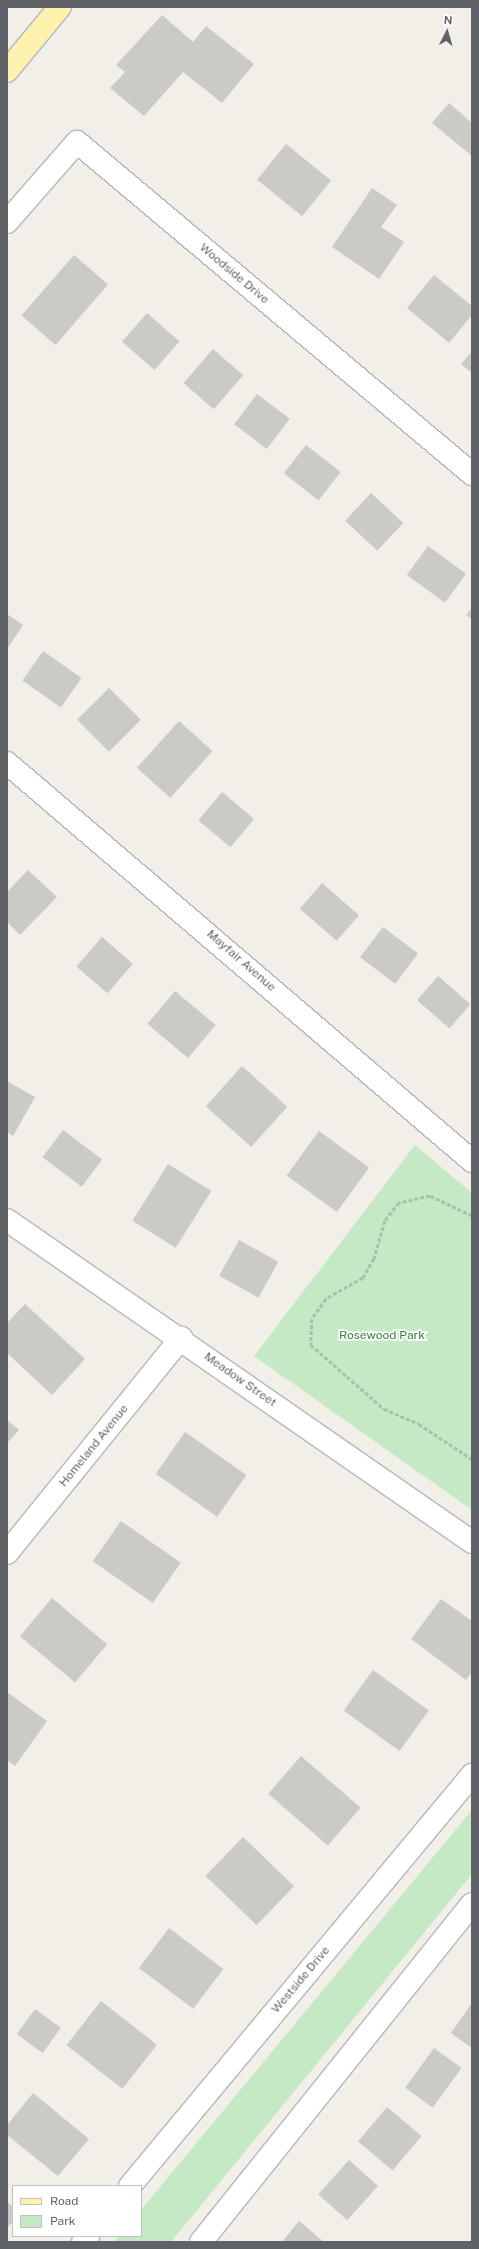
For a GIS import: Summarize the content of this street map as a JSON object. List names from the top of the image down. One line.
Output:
{"streets":{"street":["Woodside Drive","Mayfair Avenue","Meadow Street","Homeland Avenue","Westside Drive"]},"crossings":[["Meadow Street","Homeland Avenue"]],"parks":["Rosewood Park"],"legend":["Road","Park"],"north":"top"}
